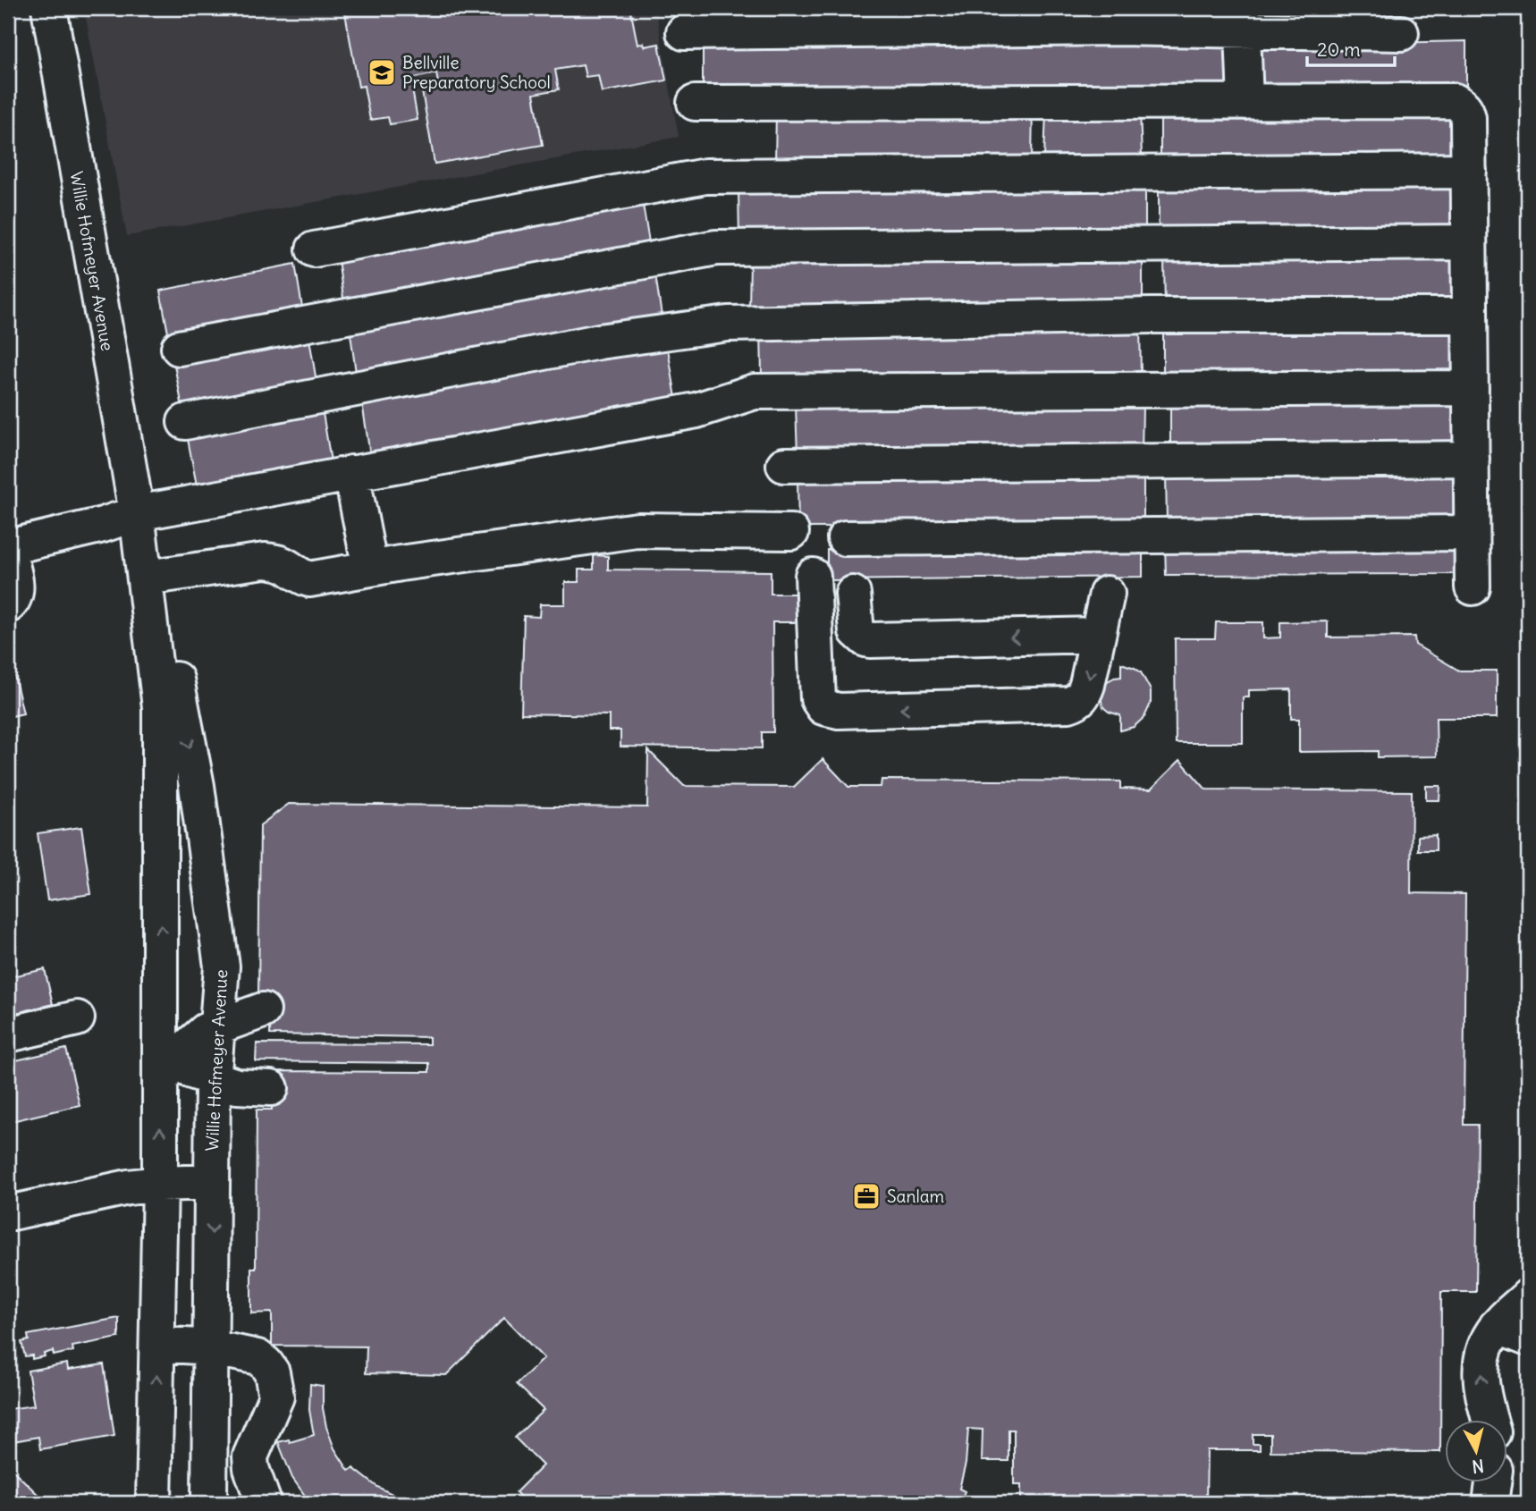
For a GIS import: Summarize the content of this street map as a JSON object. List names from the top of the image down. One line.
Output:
{"streets":{"street":["Willie Hofmeyer Avenue"]},"places":{"school or university":["Bellville Preparatory School"],"office":["Sanlam"]},"scale_bar":"20 m","north":"bottom"}
